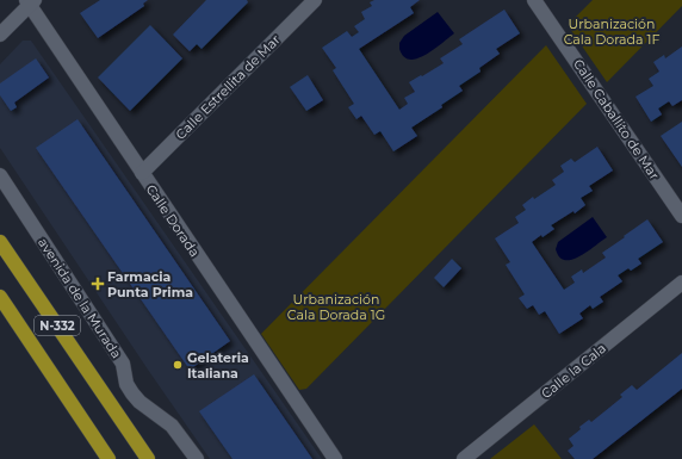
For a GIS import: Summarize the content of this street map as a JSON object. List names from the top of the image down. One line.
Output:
{"streets":{"highway":["N-332"],"street":["Calle Estrellita de Mar","Calle Caballito de Mar","Calle Dorada","avenida de la Murada","Calle la Cala"]},"crossings":[["Calle Estrellita de Mar","Calle Dorada"]],"parks":["Urbanización Cala Dorada 1F","Urbanización Cala Dorada 1G"],"places":{"health":["Farmacia Punta Prima"],"other":["Gelateria Italiana"]}}
